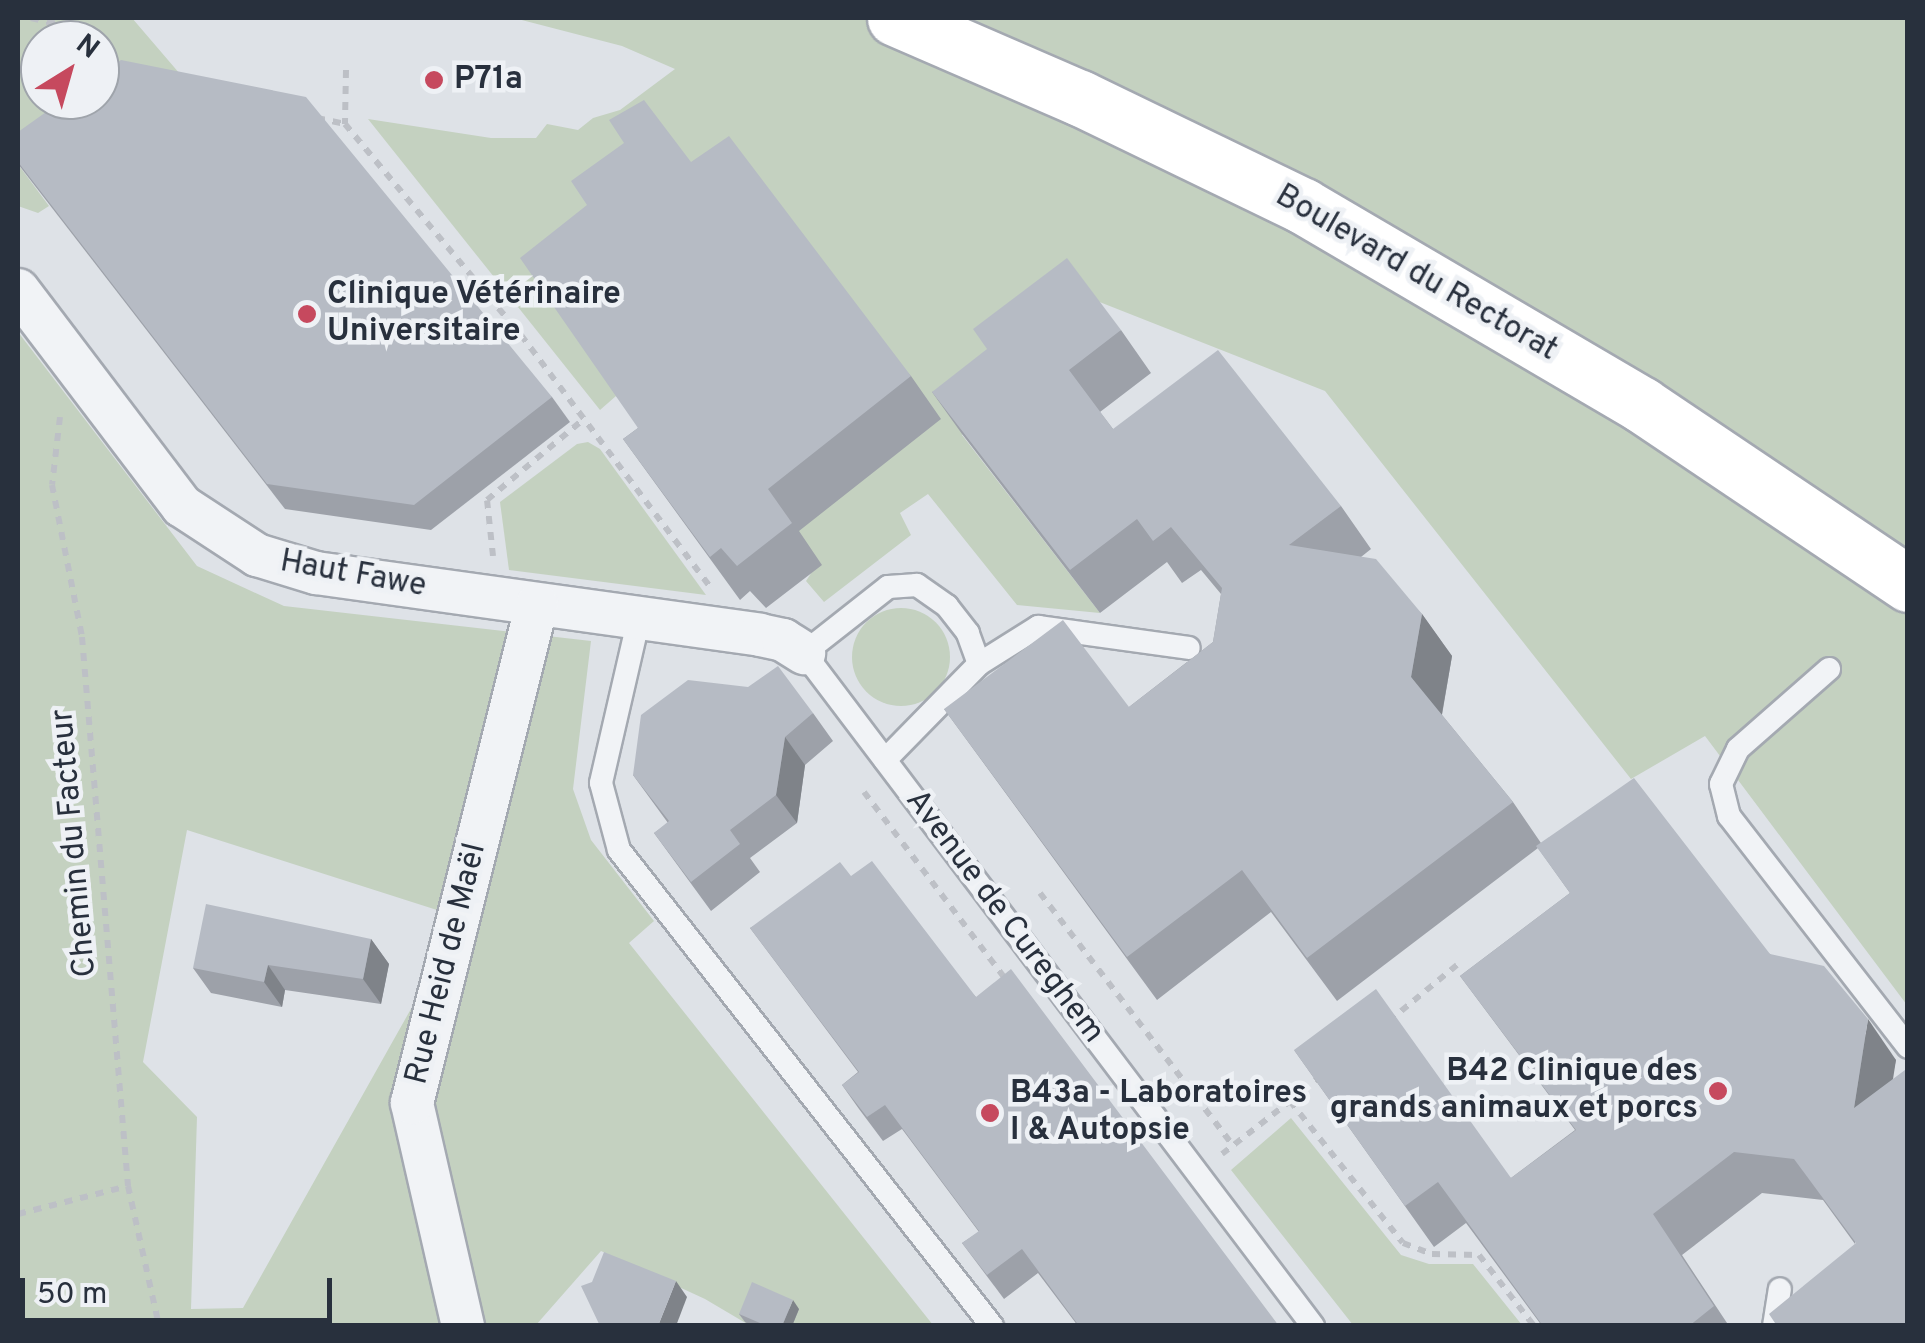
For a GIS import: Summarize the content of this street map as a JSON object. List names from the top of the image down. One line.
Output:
{"streets":{"main road":["Boulevard du Rectorat"],"street":["Haut Fawe","Rue Heid de Maël"],"lane":["Avenue de Cureghem"],"path":["Chemin du Facteur"]},"crossings":[["Haut Fawe","Chemin du Facteur"],["Haut Fawe","Avenue de Cureghem"],["Haut Fawe","Rue Heid de Maël"]],"places":["P71a","Clinique Vétérinaire Universitaire","B42 Clinique des grands animaux et porcs","B43a - Laboratoires I & Autopsie"],"scale_bar":"50 m","north":"top right"}
